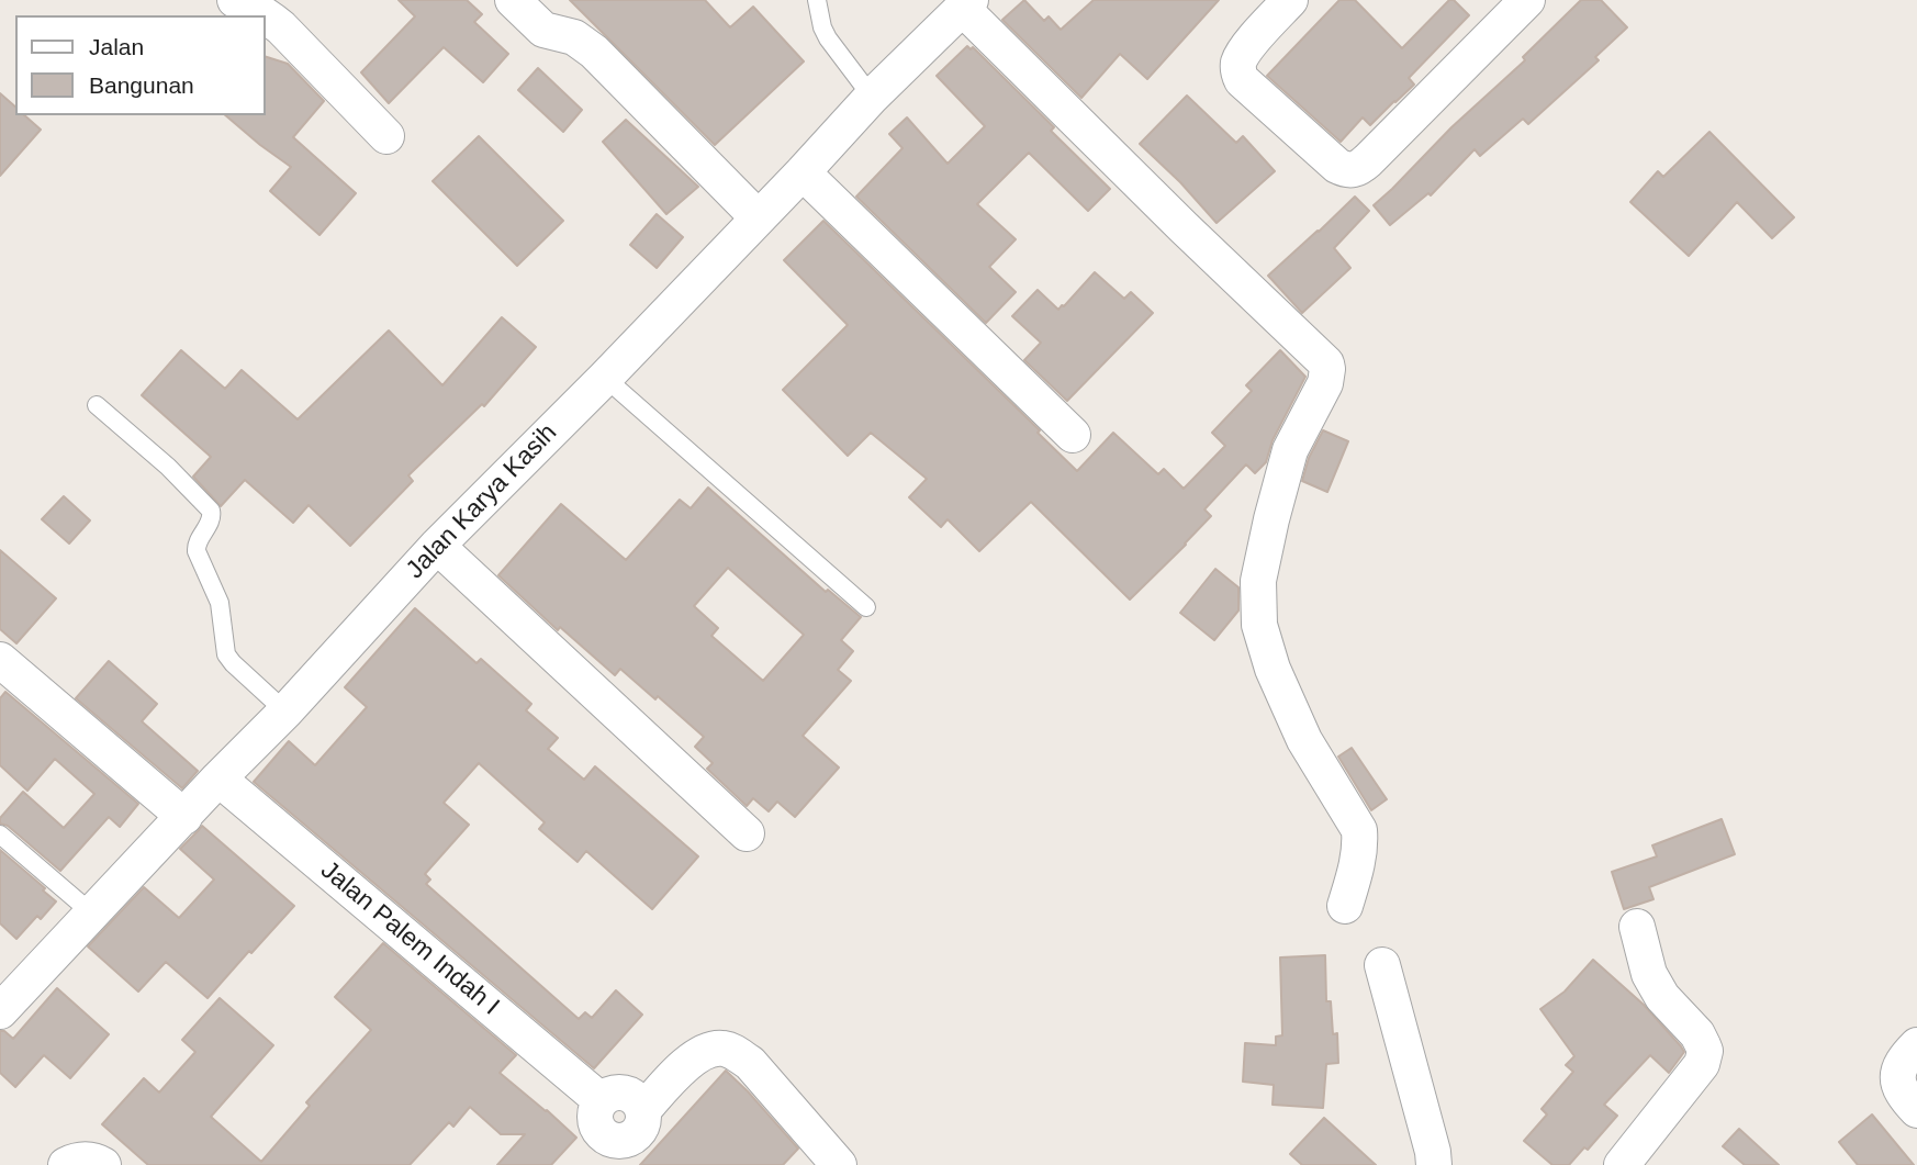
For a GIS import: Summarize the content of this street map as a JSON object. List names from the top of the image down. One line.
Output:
{"streets":{"street":["Jalan Karya Kasih","Jalan Palem Indah I"]},"crossings":[["Jalan Karya Kasih","Jalan Palem Indah I"]],"legend":["Jalan","Bangunan"]}
